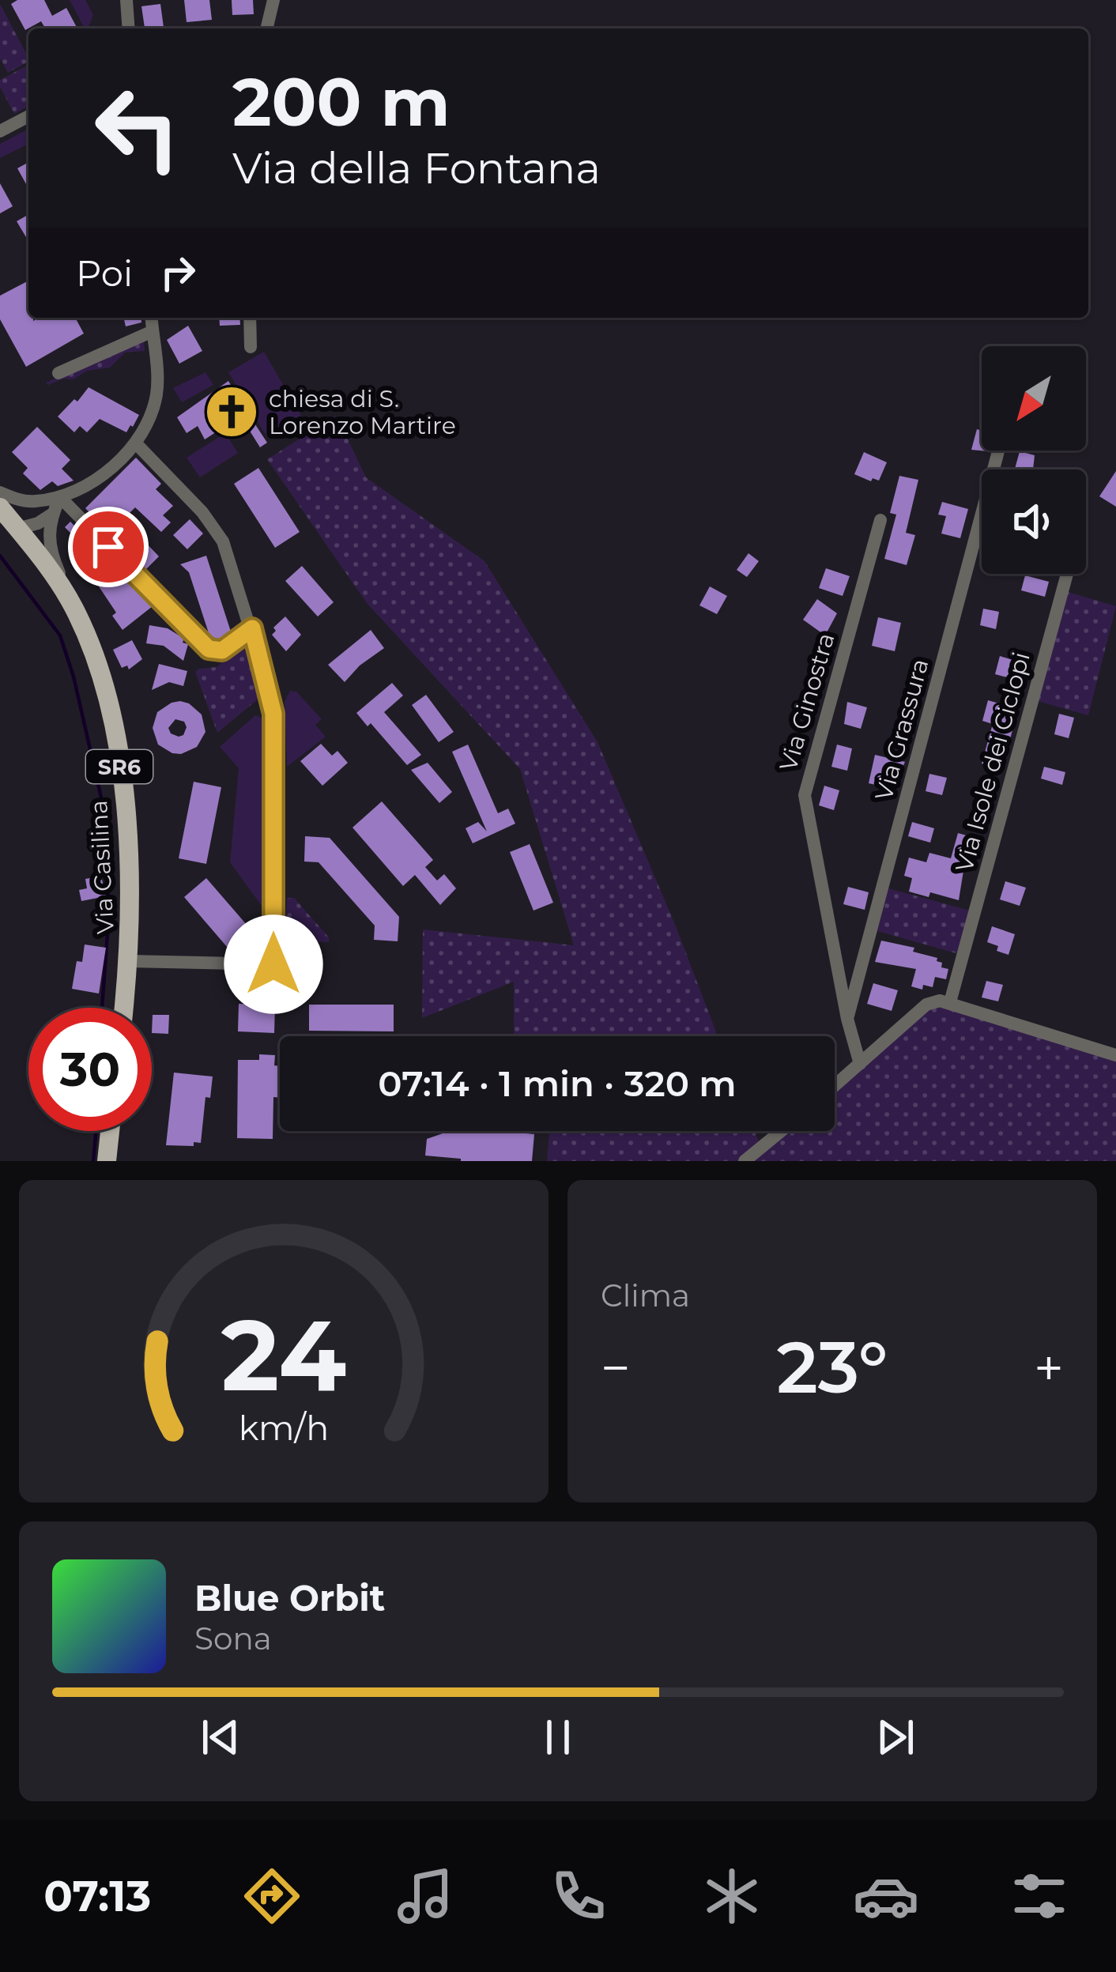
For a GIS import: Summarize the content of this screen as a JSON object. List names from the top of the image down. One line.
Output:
{"streets":{"main road":["SR6","Via Casilina"],"street":["Via Ginostra","Via Grassura","Via Isole dei Ciclopi"]},"crossings":[["Via Ginostra","Via Grassura"]],"places":{"church":["chiesa di S. Lorenzo Martire"]},"north":"bottom left","page":{"turn":["200 m","Via della Fontana"],"then":"Poi","limit":"30","trip":"07:14 · 1 min · 320 m","tile":"Clima","heat":["−","23°","+"],"song":["Blue Orbit","Sona"],"tabs":"07:13","gauge":["24","km/h"]}}
